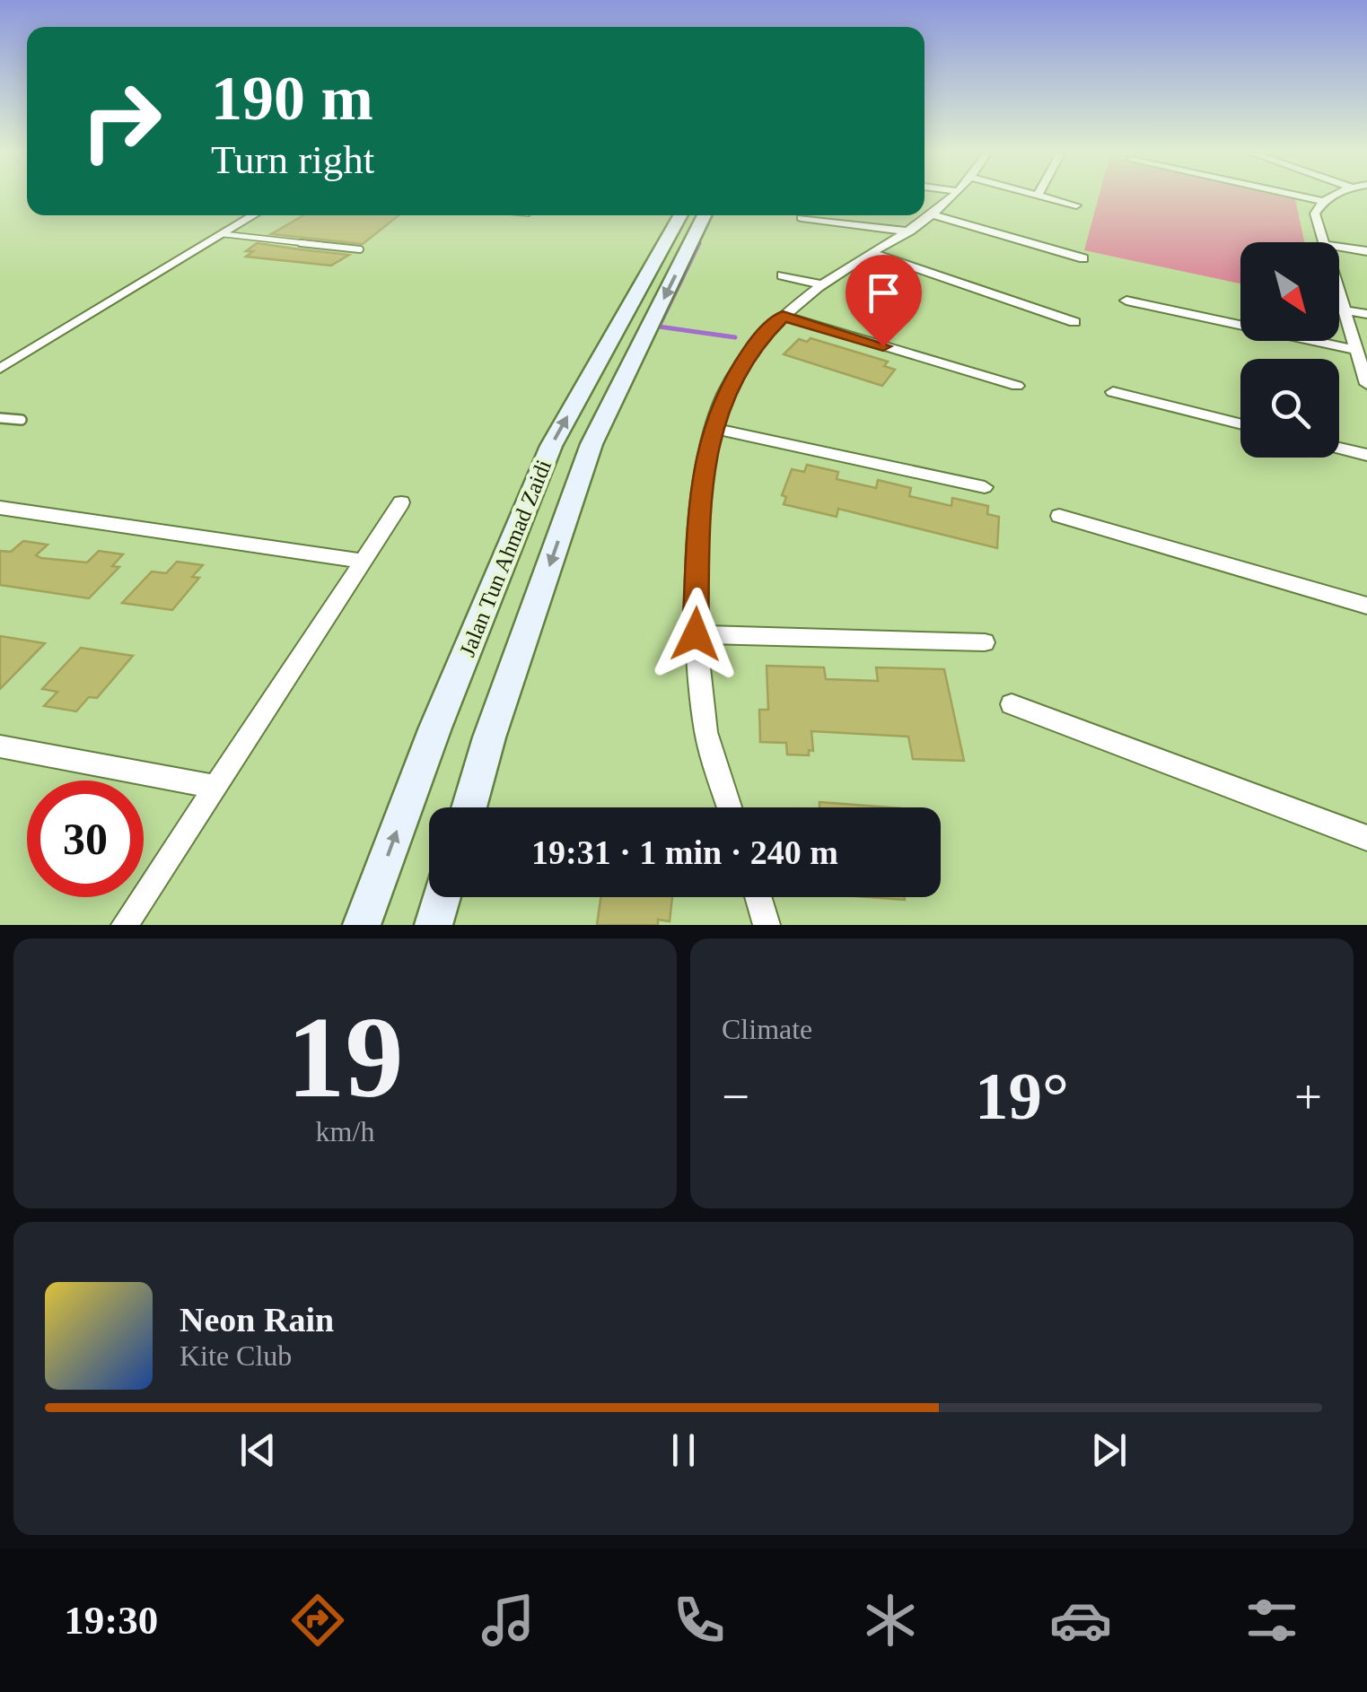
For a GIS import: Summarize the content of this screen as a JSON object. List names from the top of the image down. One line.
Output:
{"streets":{"main road":["Jalan Tun Ahmad Zaidi"]},"north":"bottom right","page":{"turn":["190 m","Turn right"],"limit":"30","trip":"19:31 · 1 min · 240 m","tile":[["19","km/h"],"Climate"],"heat":["−","19°","+"],"song":["Neon Rain","Kite Club"],"tabs":"19:30"}}
